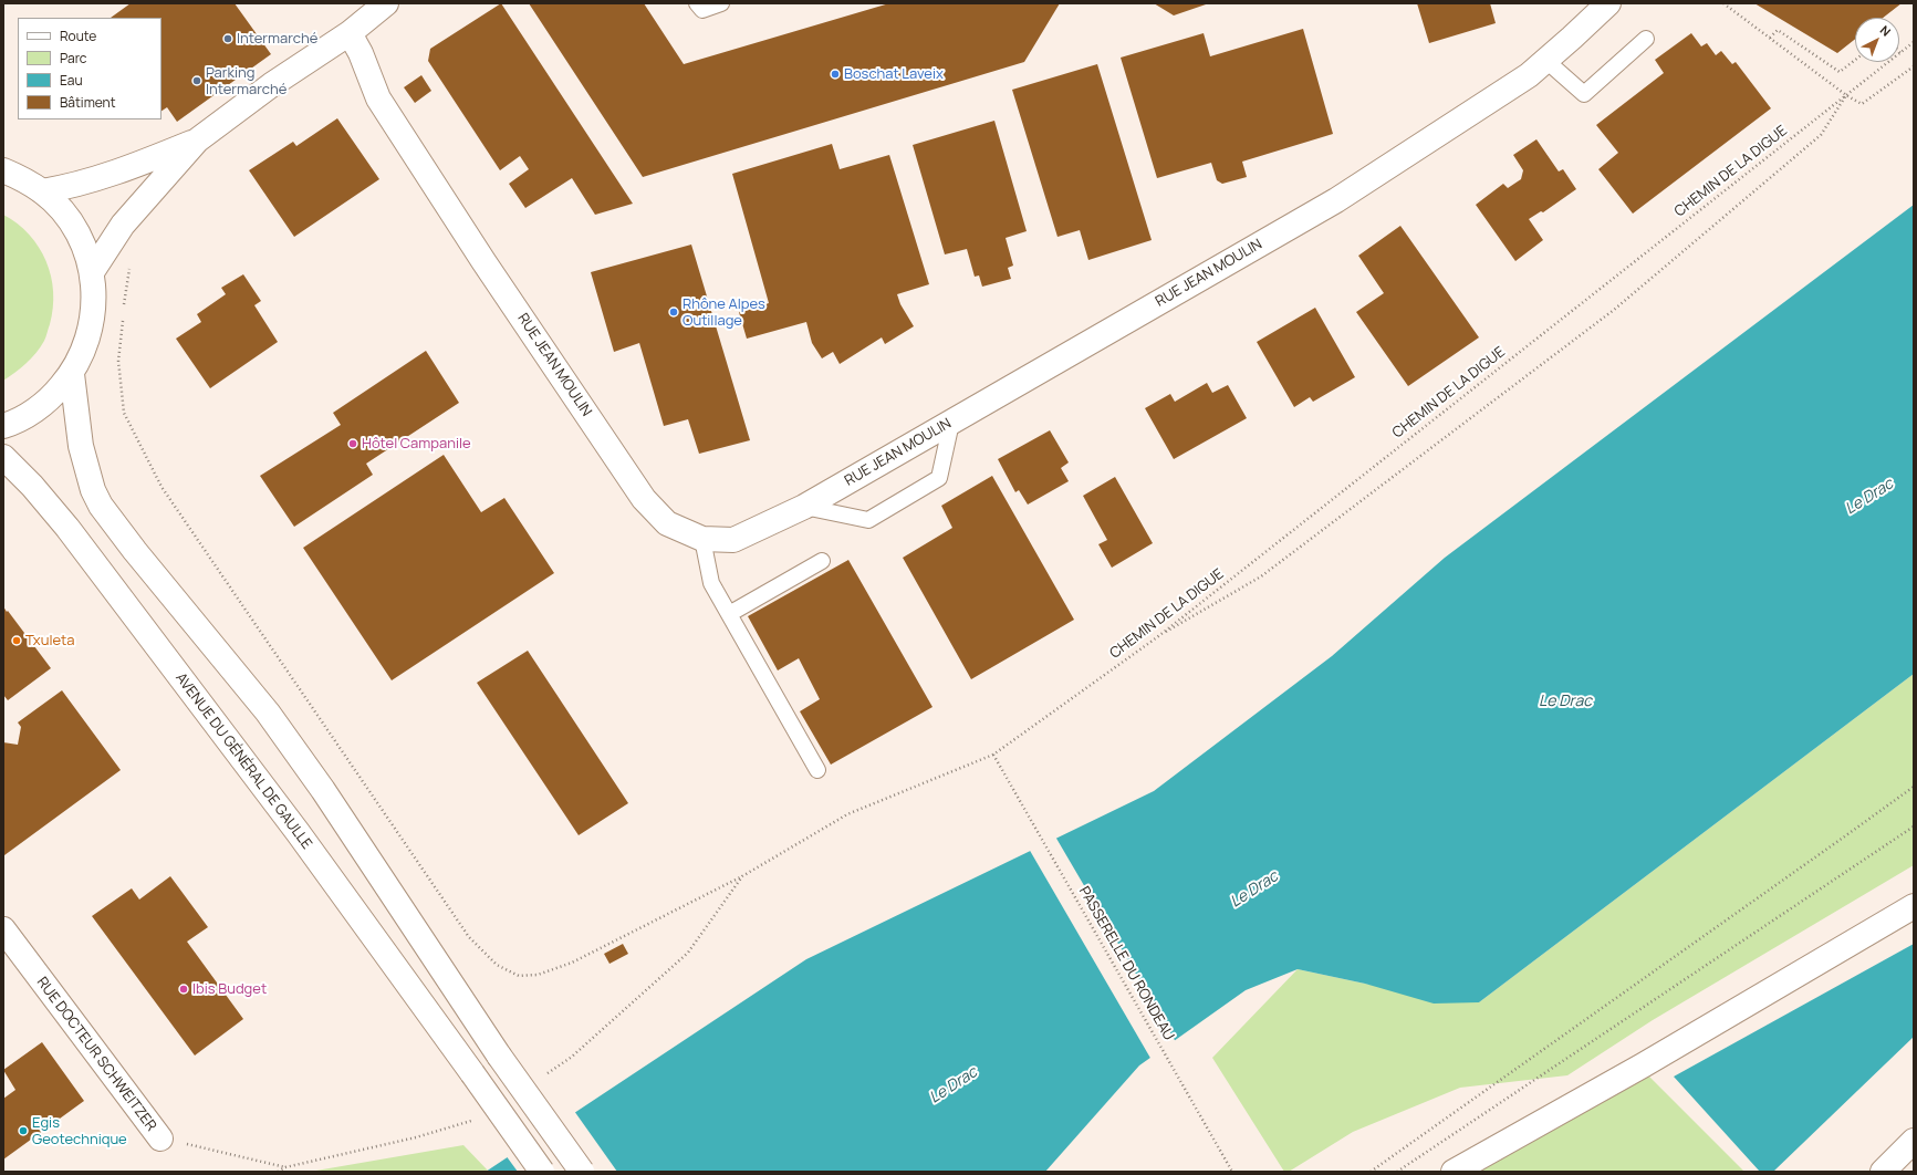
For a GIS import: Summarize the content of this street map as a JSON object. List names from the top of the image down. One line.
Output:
{"streets":{"main road":["RUE JEAN MOULIN","AVENUE DU GÉNÉRAL DE GAULLE","RUE DOCTEUR SCHWEITZER"],"path":["CHEMIN DE LA DIGUE","PASSERELLE DU RONDEAU"]},"crossings":[["CHEMIN DE LA DIGUE","PASSERELLE DU RONDEAU"]],"water":["Le Drac"],"places":["Intermarché","Boschat Laveix","Parking Intermarché","Rhône Alpes Outillage","Hôtel Campanile","Txuleta","Ibis Budget","Egis Geotechnique"],"legend":["Route","Parc","Eau","Bâtiment"],"north":"top right"}
